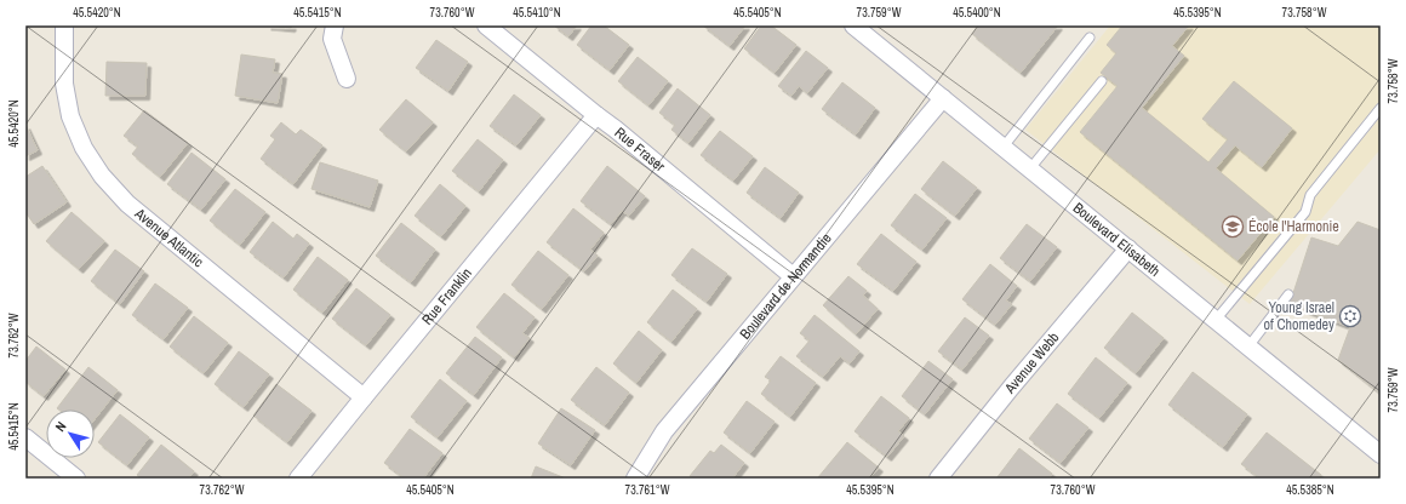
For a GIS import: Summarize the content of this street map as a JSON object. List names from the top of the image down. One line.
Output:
{"streets":{"street":["Rue Fraser","Avenue Atlantic","Boulevard Elisabeth","Boulevard de Normandie","Rue Franklin","Avenue Webb"]},"crossings":[["Rue Fraser","Boulevard de Normandie"],["Rue Fraser","Rue Franklin"],["Avenue Atlantic","Rue Franklin"],["Boulevard Elisabeth","Boulevard de Normandie"],["Boulevard Elisabeth","Avenue Webb"]],"places":{"school or university":["École l'Harmonie"],"synagogue":["Young Israel of Chomedey"]},"north":"top left","coordinates":["45.5420°N","45.5415°N","73.760°W","45.5410°N","45.5405°N","73.759°W","45.5400°N","45.5395°N","73.758°W","73.762°W","73.761°W","45.5385°N"]}
